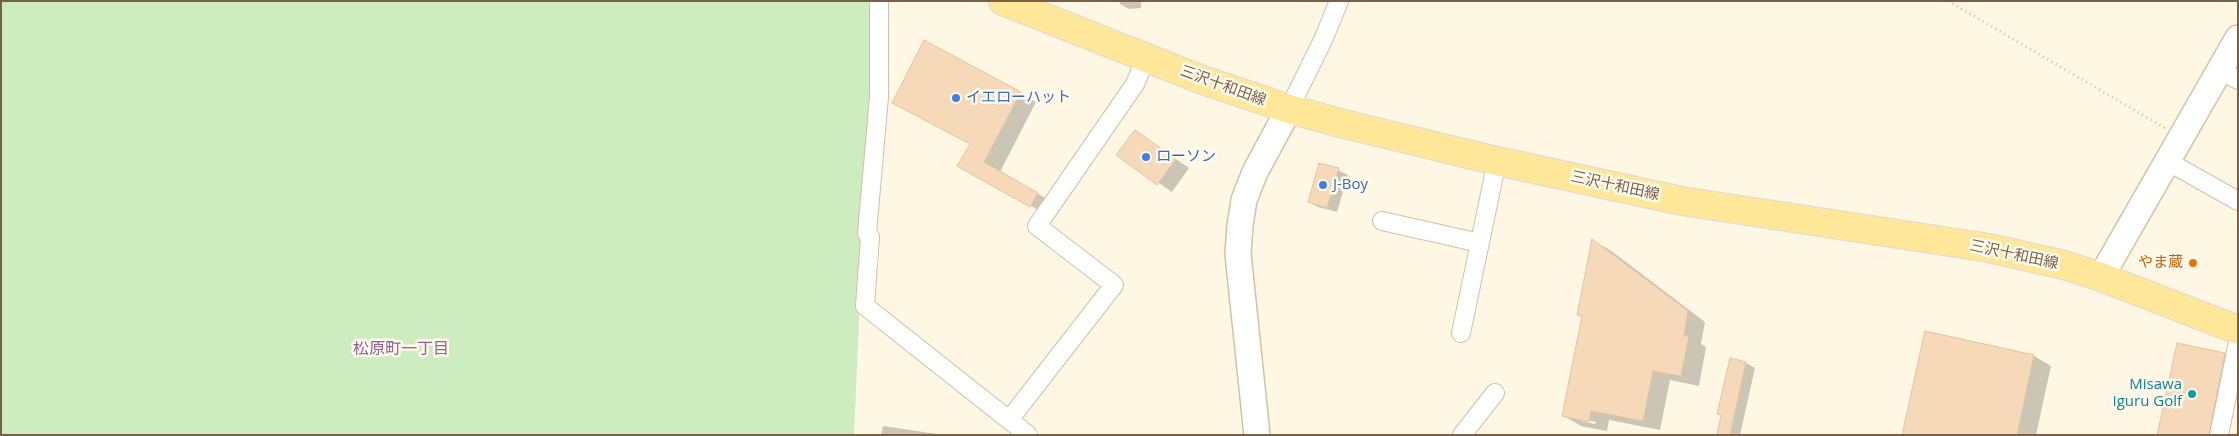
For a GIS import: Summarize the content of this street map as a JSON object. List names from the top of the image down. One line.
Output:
{"streets":{"main road":["三沢十和田線"]},"districts":["松原町一丁目"],"places":["イエローハット","ローソン","J-Boy","やま蔵","Misawa Iguru Golf"]}
